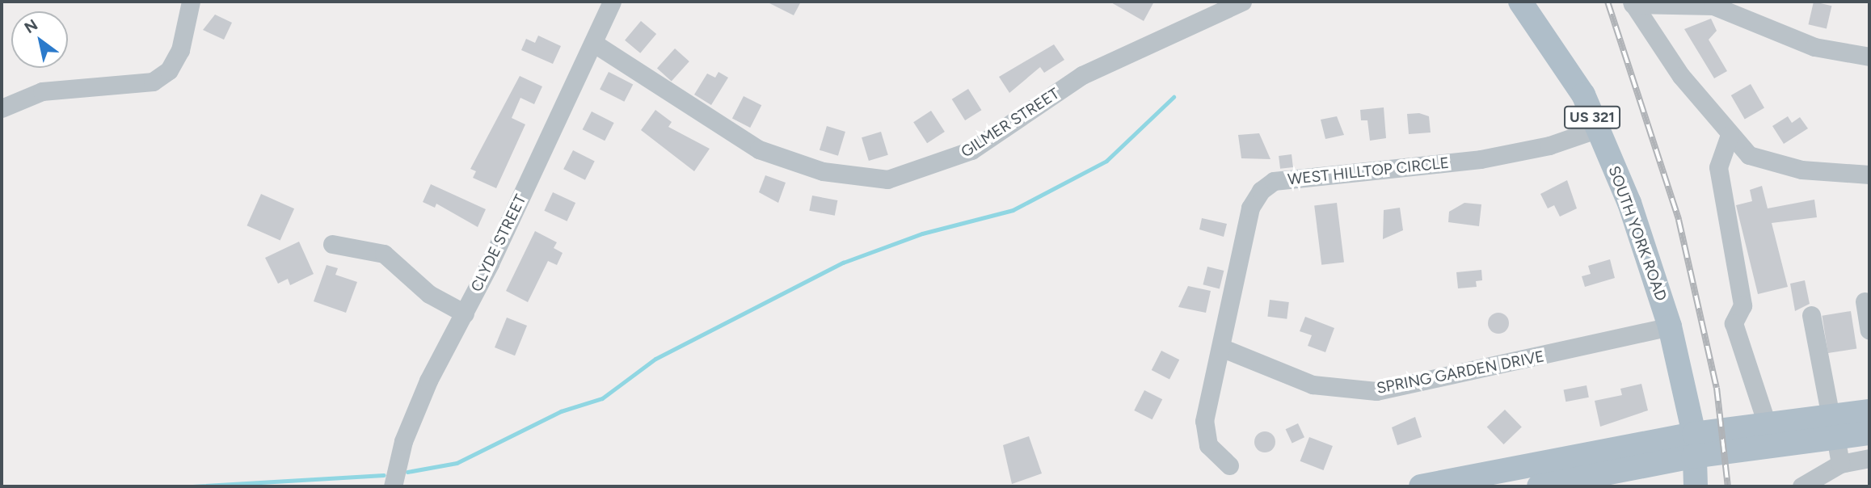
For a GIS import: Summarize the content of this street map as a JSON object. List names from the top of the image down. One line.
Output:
{"streets":{"main road":["US 321","SOUTH YORK ROAD"],"street":["GILMER STREET","WEST HILLTOP CIRCLE","CLYDE STREET","SPRING GARDEN DRIVE"]},"crossings":[["GILMER STREET","CLYDE STREET"],["WEST HILLTOP CIRCLE","SOUTH YORK ROAD"],["WEST HILLTOP CIRCLE","SPRING GARDEN DRIVE"],["SOUTH YORK ROAD","SPRING GARDEN DRIVE"]],"north":"top left"}
